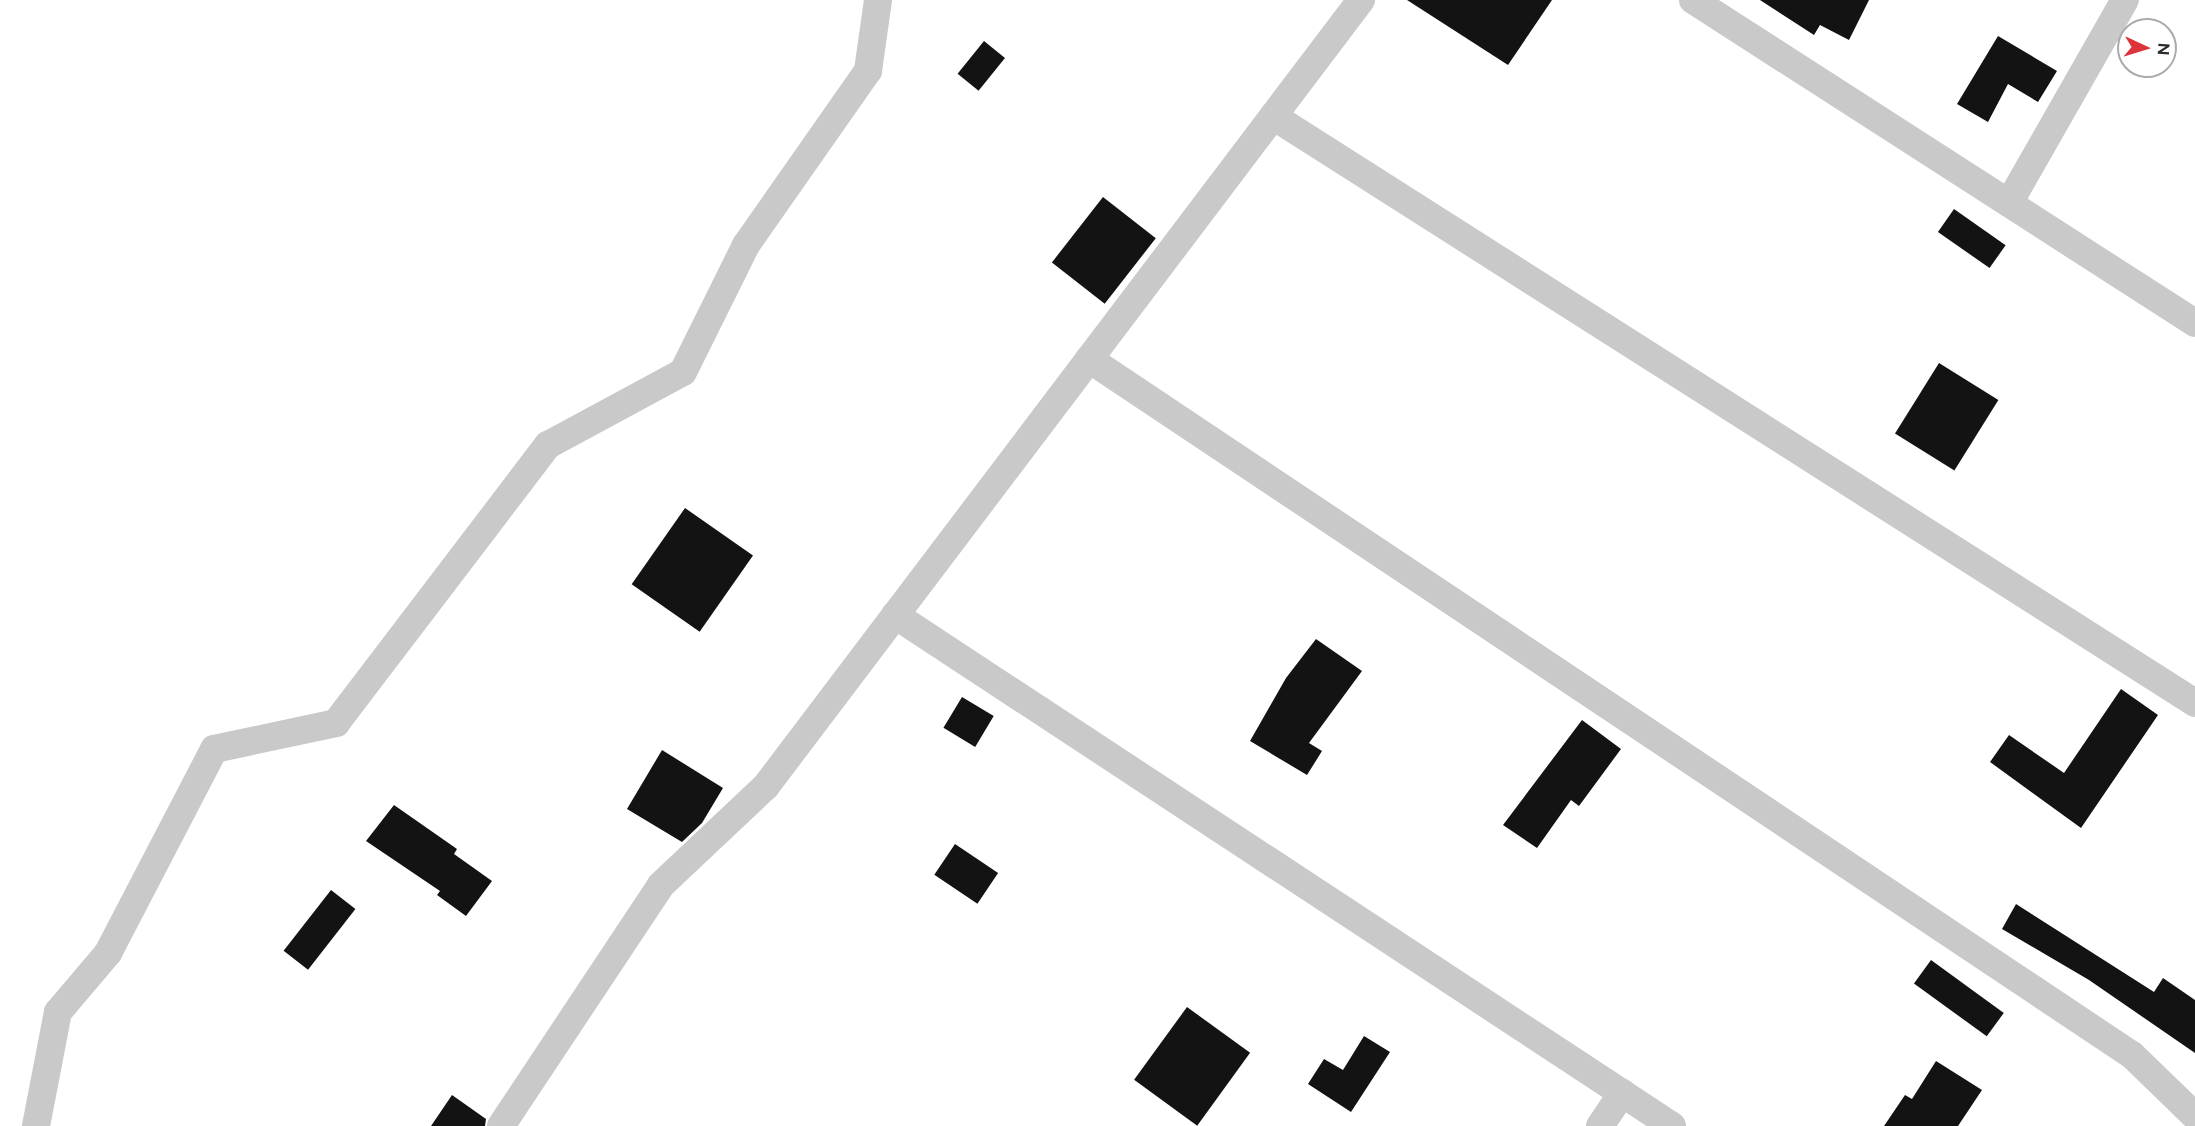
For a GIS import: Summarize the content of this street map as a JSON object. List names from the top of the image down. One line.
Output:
{"north":"right"}
